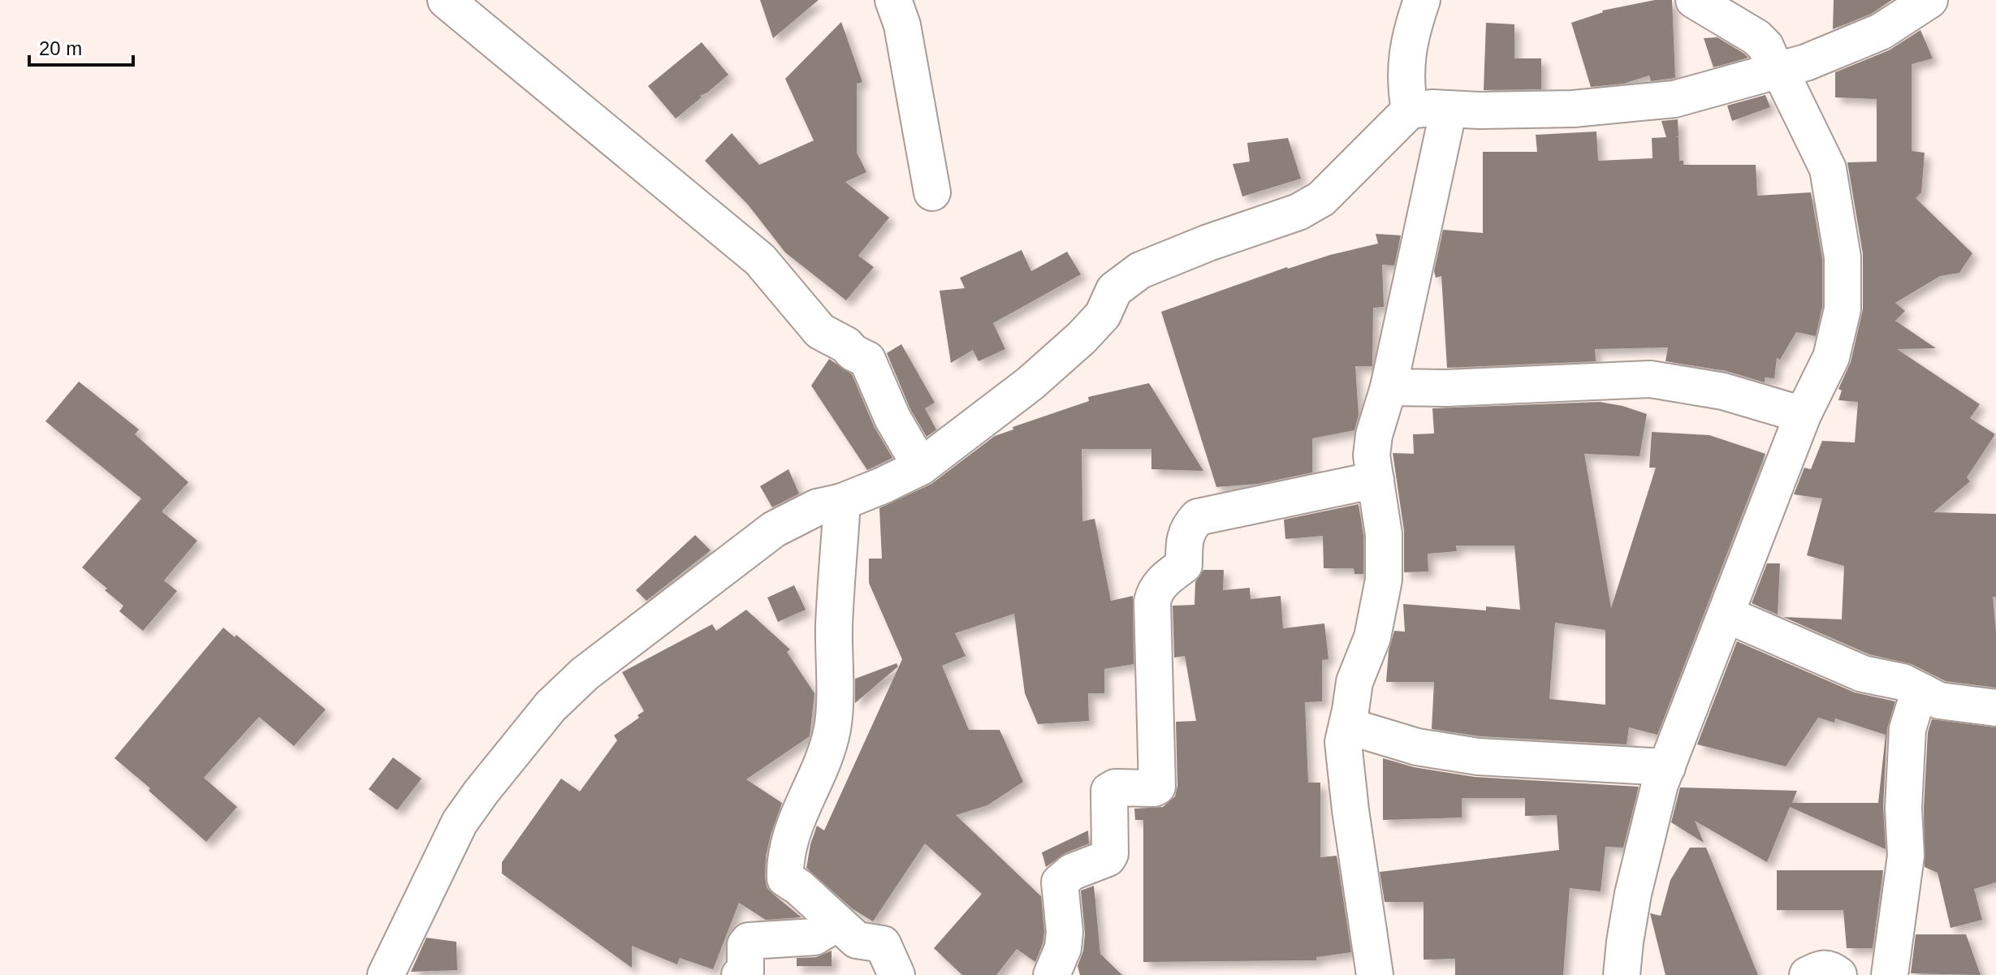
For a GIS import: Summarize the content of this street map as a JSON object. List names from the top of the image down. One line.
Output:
{"scale_bar":"20 m"}
